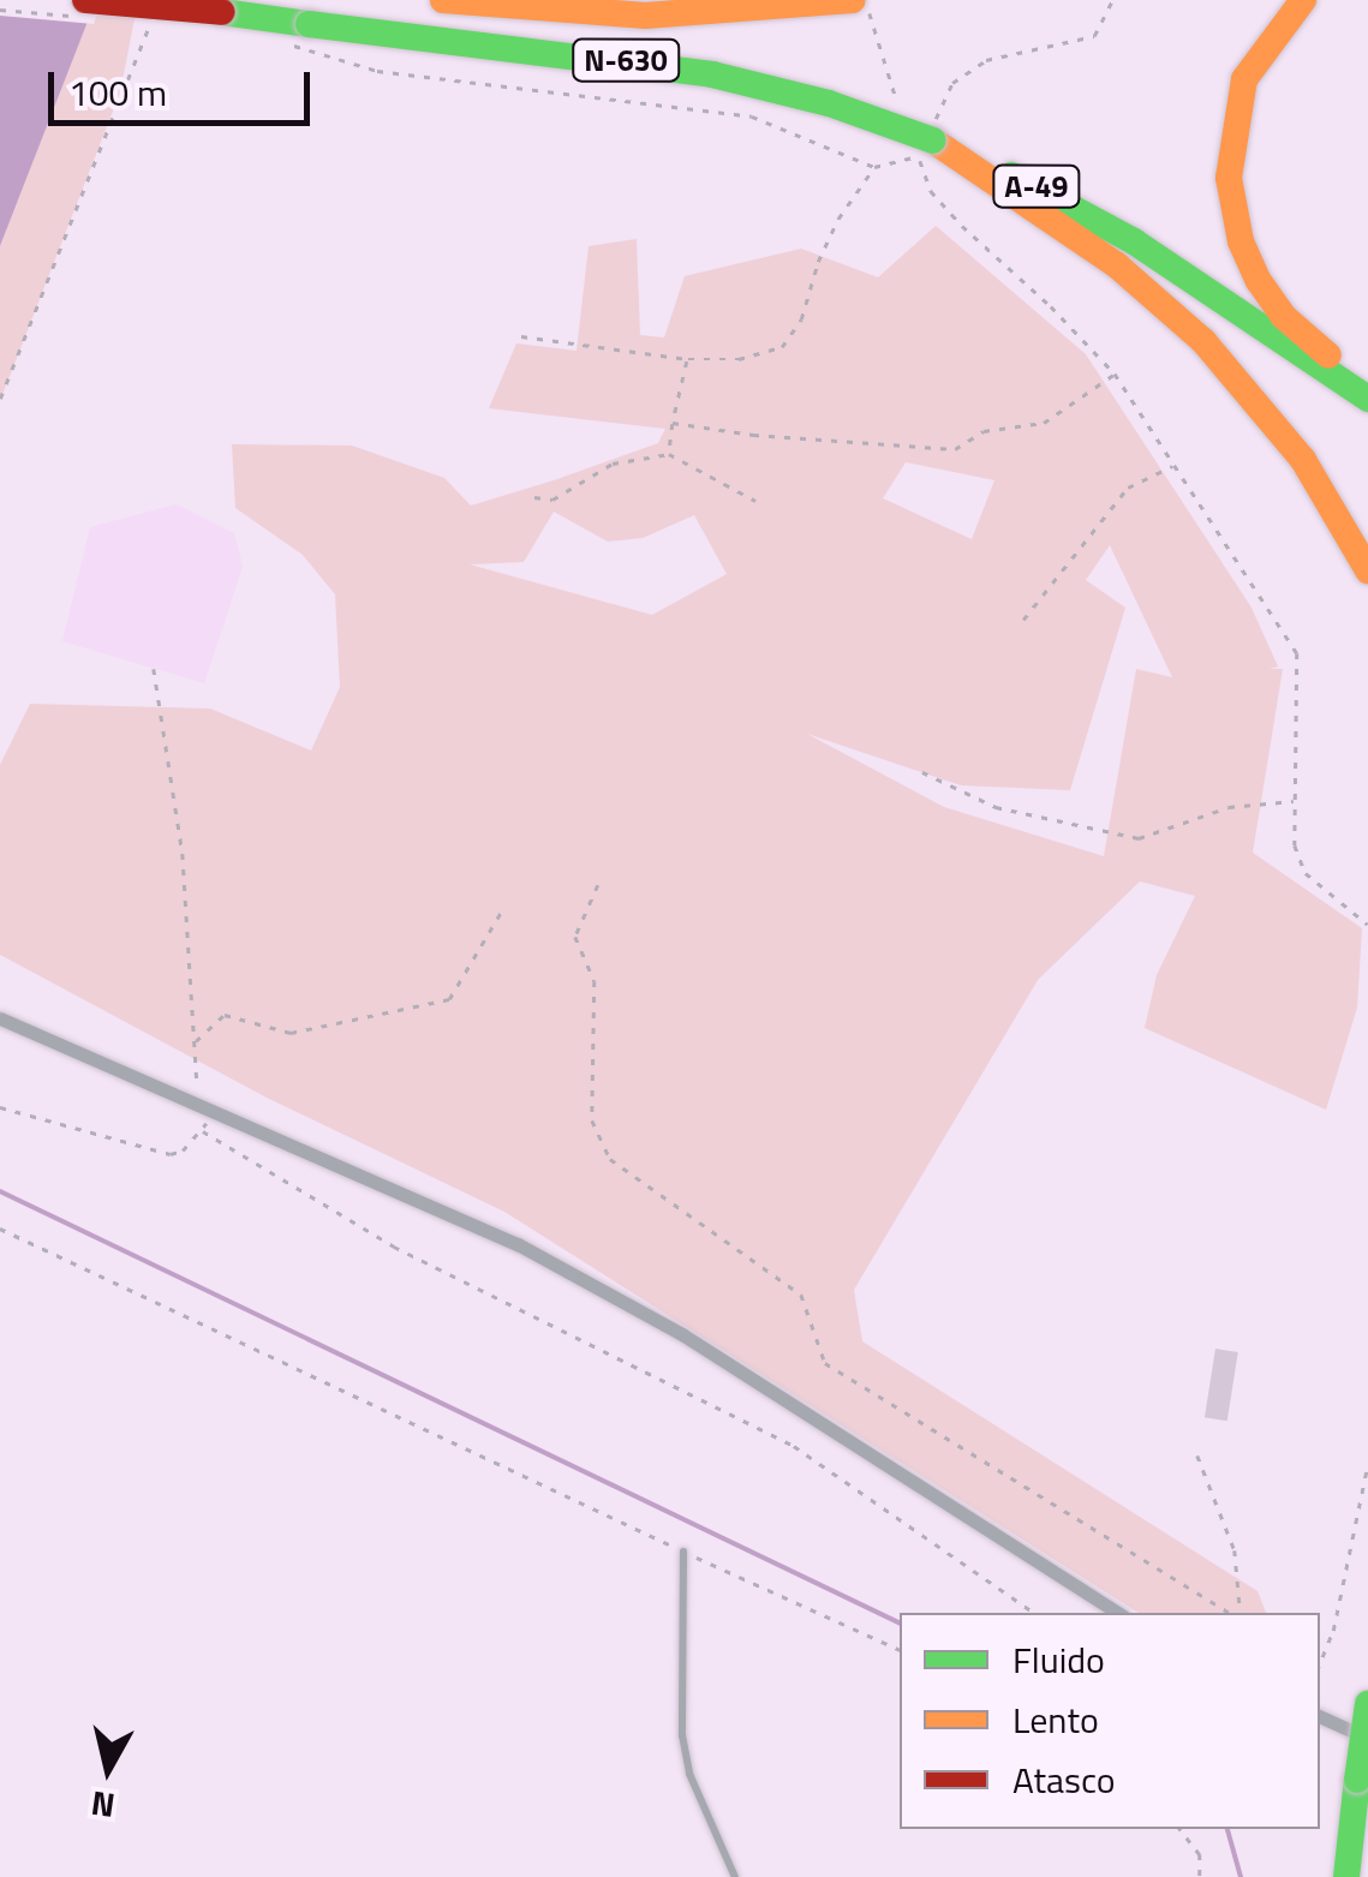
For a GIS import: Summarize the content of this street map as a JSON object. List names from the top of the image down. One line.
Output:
{"streets":{"highway":["N-630","A-49"]},"crossings":[["N-630","A-49"]],"legend":["Fluido","Lento","Atasco"],"scale_bar":"100 m","north":"bottom"}
